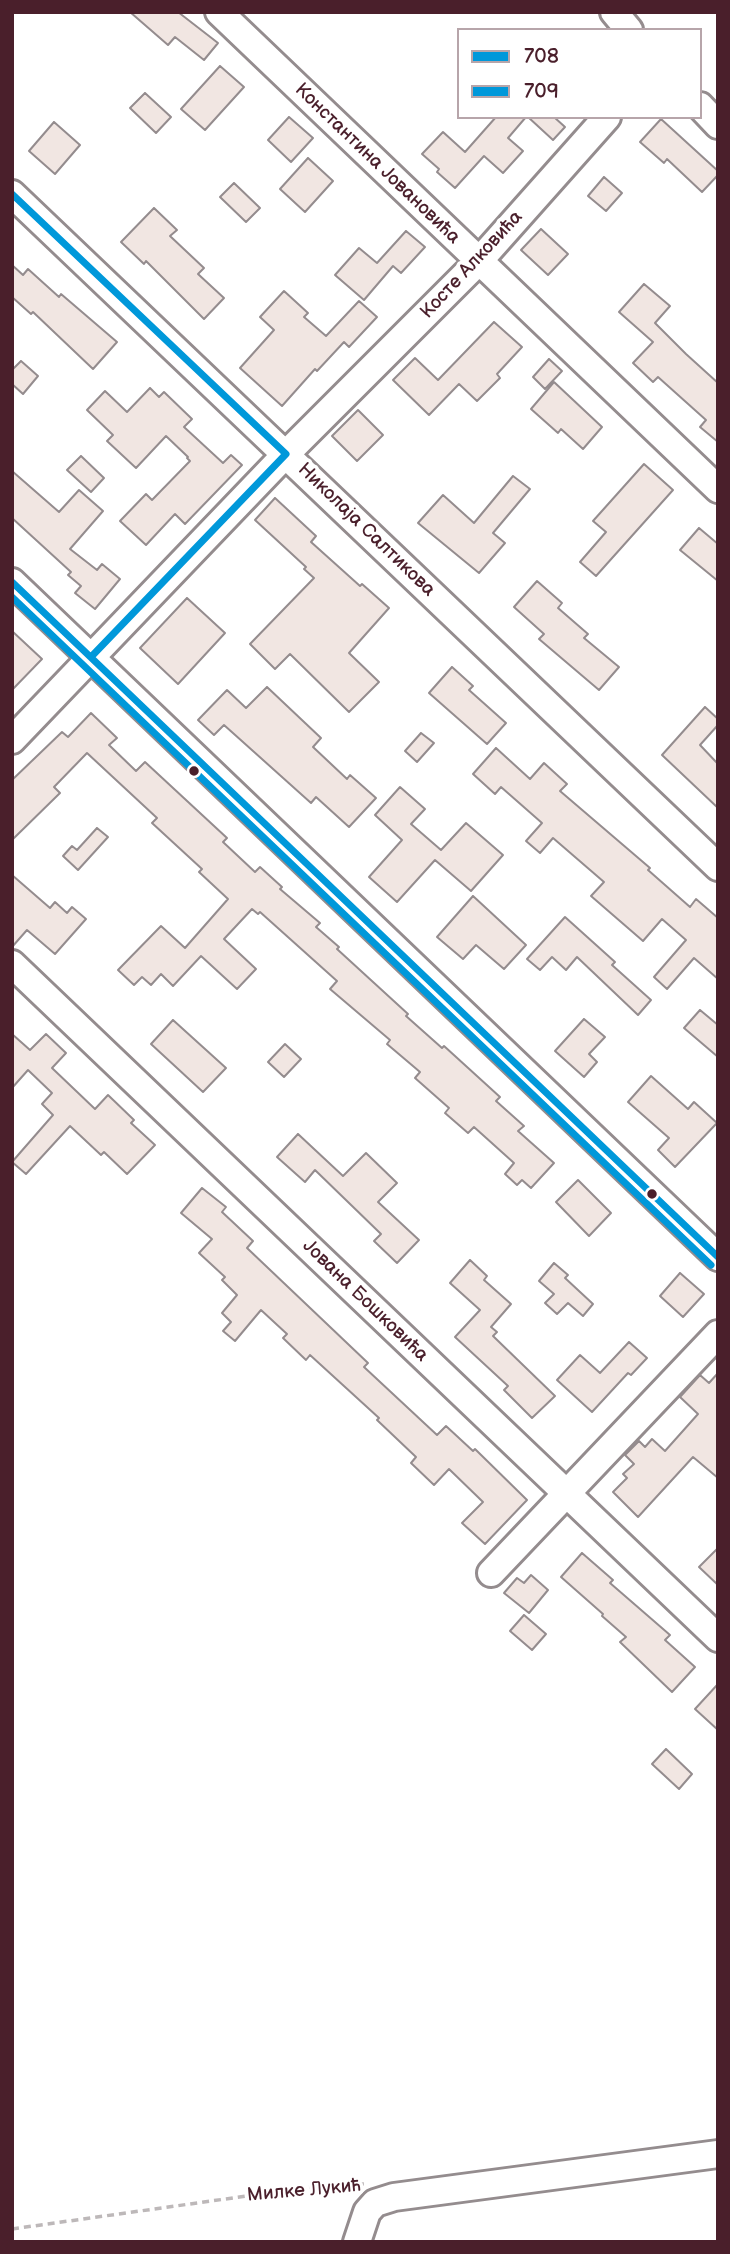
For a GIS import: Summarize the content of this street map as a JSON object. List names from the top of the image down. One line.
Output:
{"streets":{"street":["Константина Јовановића","Косте Алковића","Николаја Салтикова","Јована Бошковића"],"path":["Милке Лукић"]},"crossings":[["Константина Јовановића","Косте Алковића"],["Косте Алковића","Николаја Салтикова"]],"lines":["transit line 708","transit line 709"],"legend":["708","709"]}
